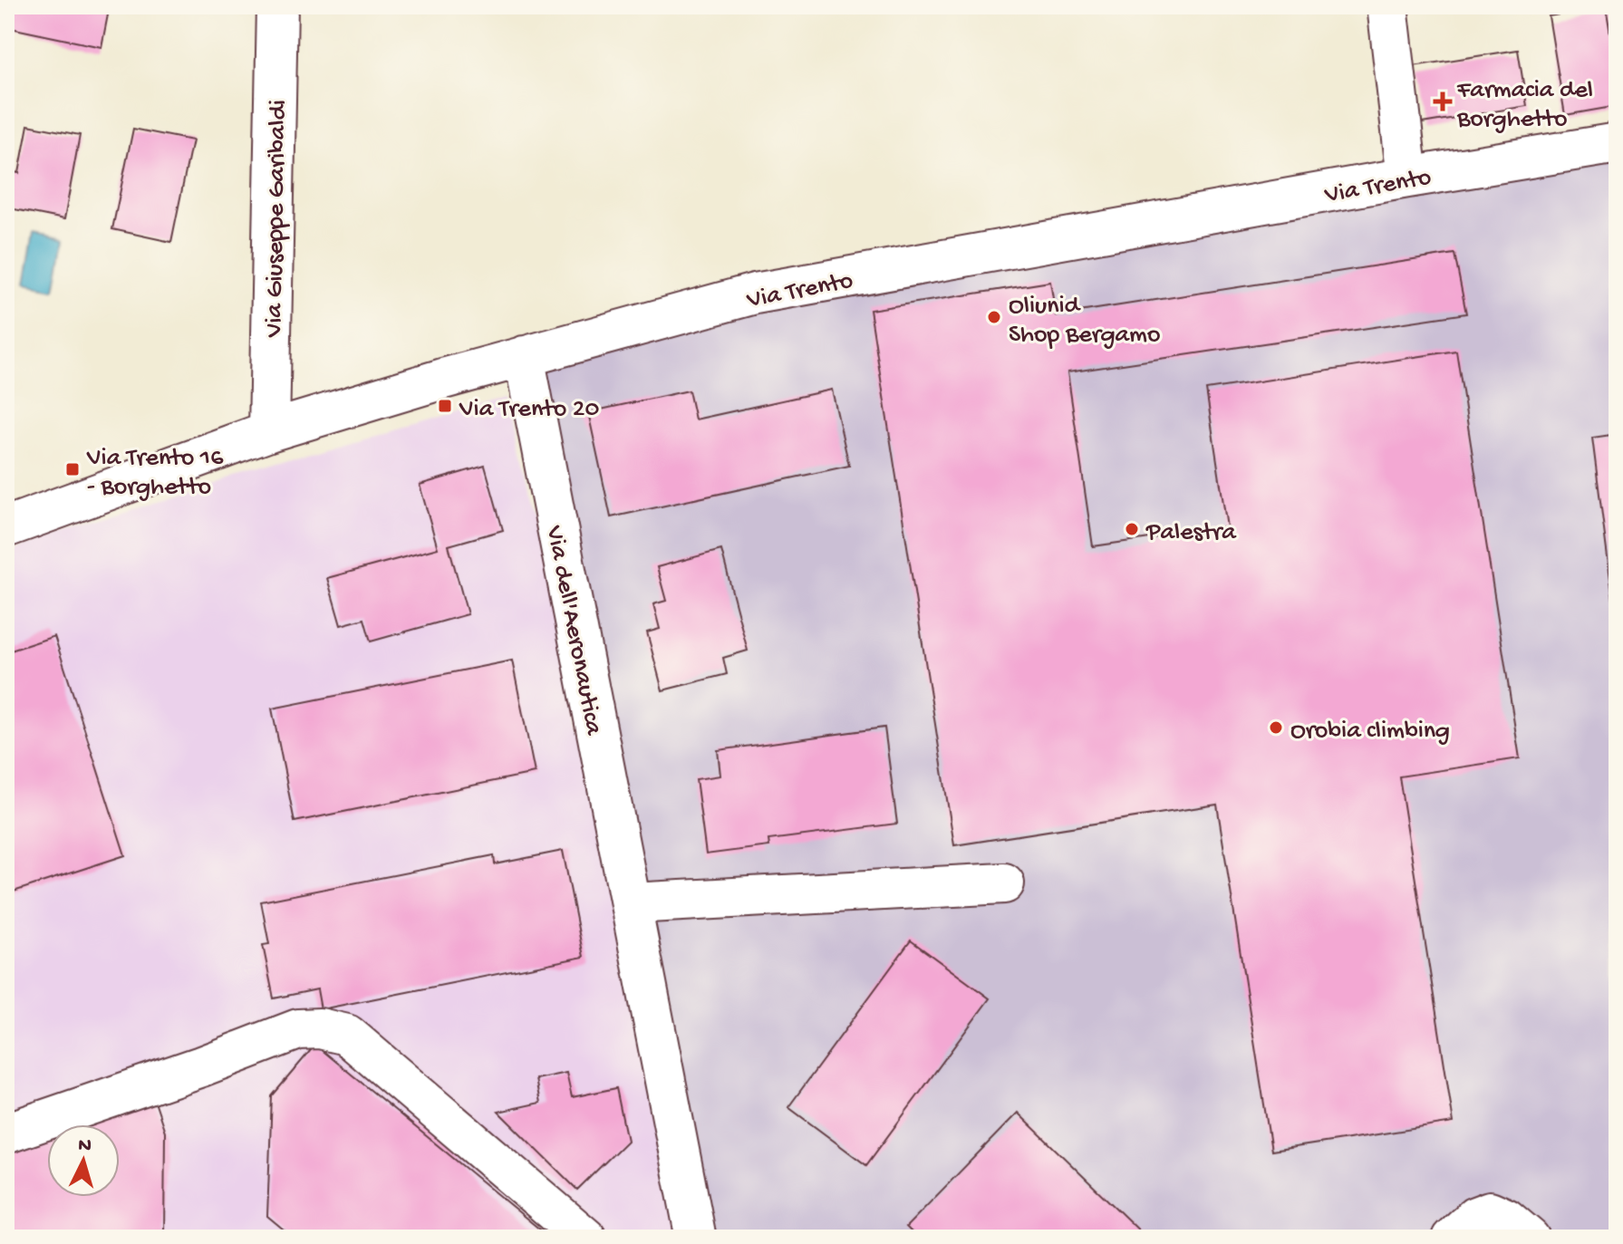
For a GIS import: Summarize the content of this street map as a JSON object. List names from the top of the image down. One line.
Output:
{"streets":{"street":["Via Trento","Via Giuseppe Garibaldi","Via dell'Aeronautica"]},"crossings":[["Via Trento","Via Giuseppe Garibaldi"],["Via Trento","Via dell'Aeronautica"]],"places":{"health":["Farmacia del Borghetto"],"other":["Oliunid Shop Bergamo","Palestra","Orobia climbing"],"transit":["Via Trento 20","Via Trento 16 - Borghetto"]},"north":"top"}
